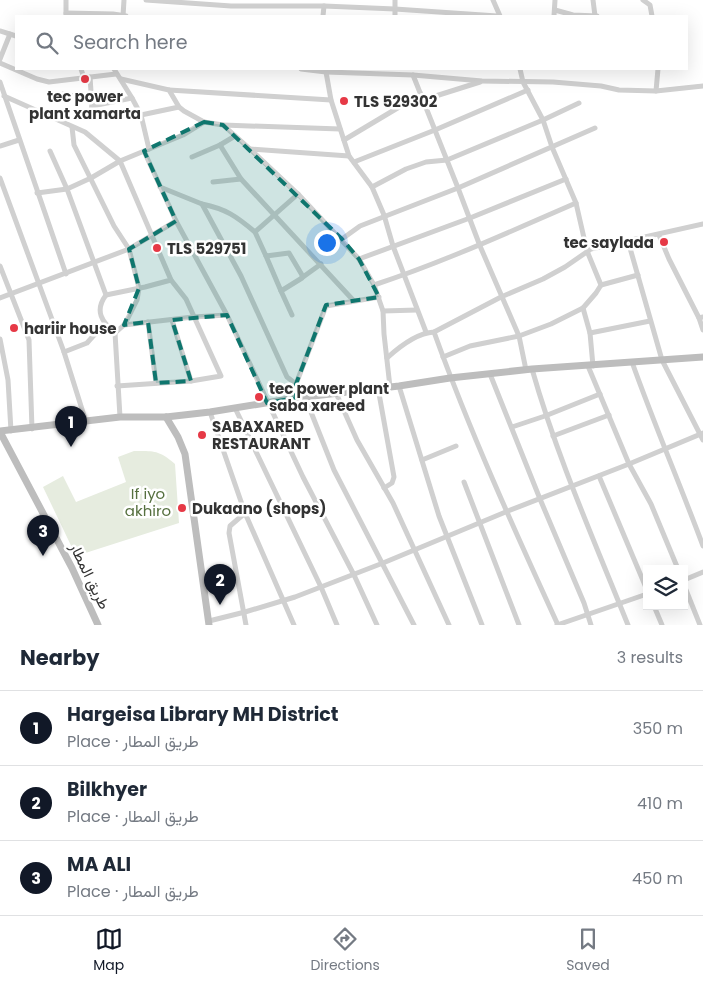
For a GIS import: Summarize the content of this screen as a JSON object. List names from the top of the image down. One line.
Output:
{"streets":{"main road":["طريق المطار"]},"parks":["If iyo akhiro"],"places":["tec power plant xamarta","TLS 529302","tec saylada","TLS 529751","hariir house","tec power plant saba xareed","SABAXARED RESTAURANT","Dukaano (shops)"],"page":{"search":"Search here","pins":["1","3","2"],"heading":["Nearby","3 results"],"list":[{"mark":"1","name":"Hargeisa Library MH District","note":"Place · طريق المطار","value":"350 m"},{"mark":"2","name":"Bilkhyer","note":"Place · طريق المطار","value":"410 m"},{"mark":"3","name":"MA ALI","note":"Place · طريق المطار","value":"450 m"}],"nav":["Map","Directions","Saved"]}}
